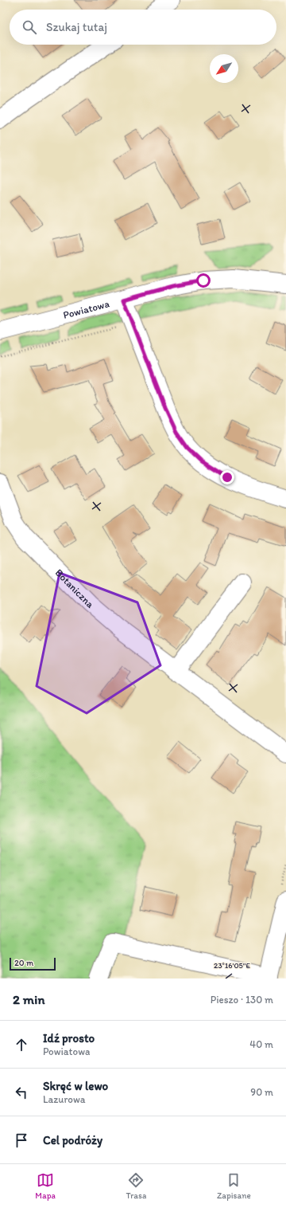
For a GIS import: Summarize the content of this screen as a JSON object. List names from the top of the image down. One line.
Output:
{"streets":{"street":["Powiatowa","Botaniczna"]},"scale_bar":"20 m","north":"bottom left","page":{"search":"Szukaj tutaj","scale":"20 m","heading":["2 min","Pieszo · 130 m"],"list":[["Idź prosto","Powiatowa","40 m"],["Skręć w lewo","Lazurowa","90 m"],"Cel podróży"],"nav":["Mapa","Trasa","Zapisane"]},"coordinates":["23°16'05\"E"]}
